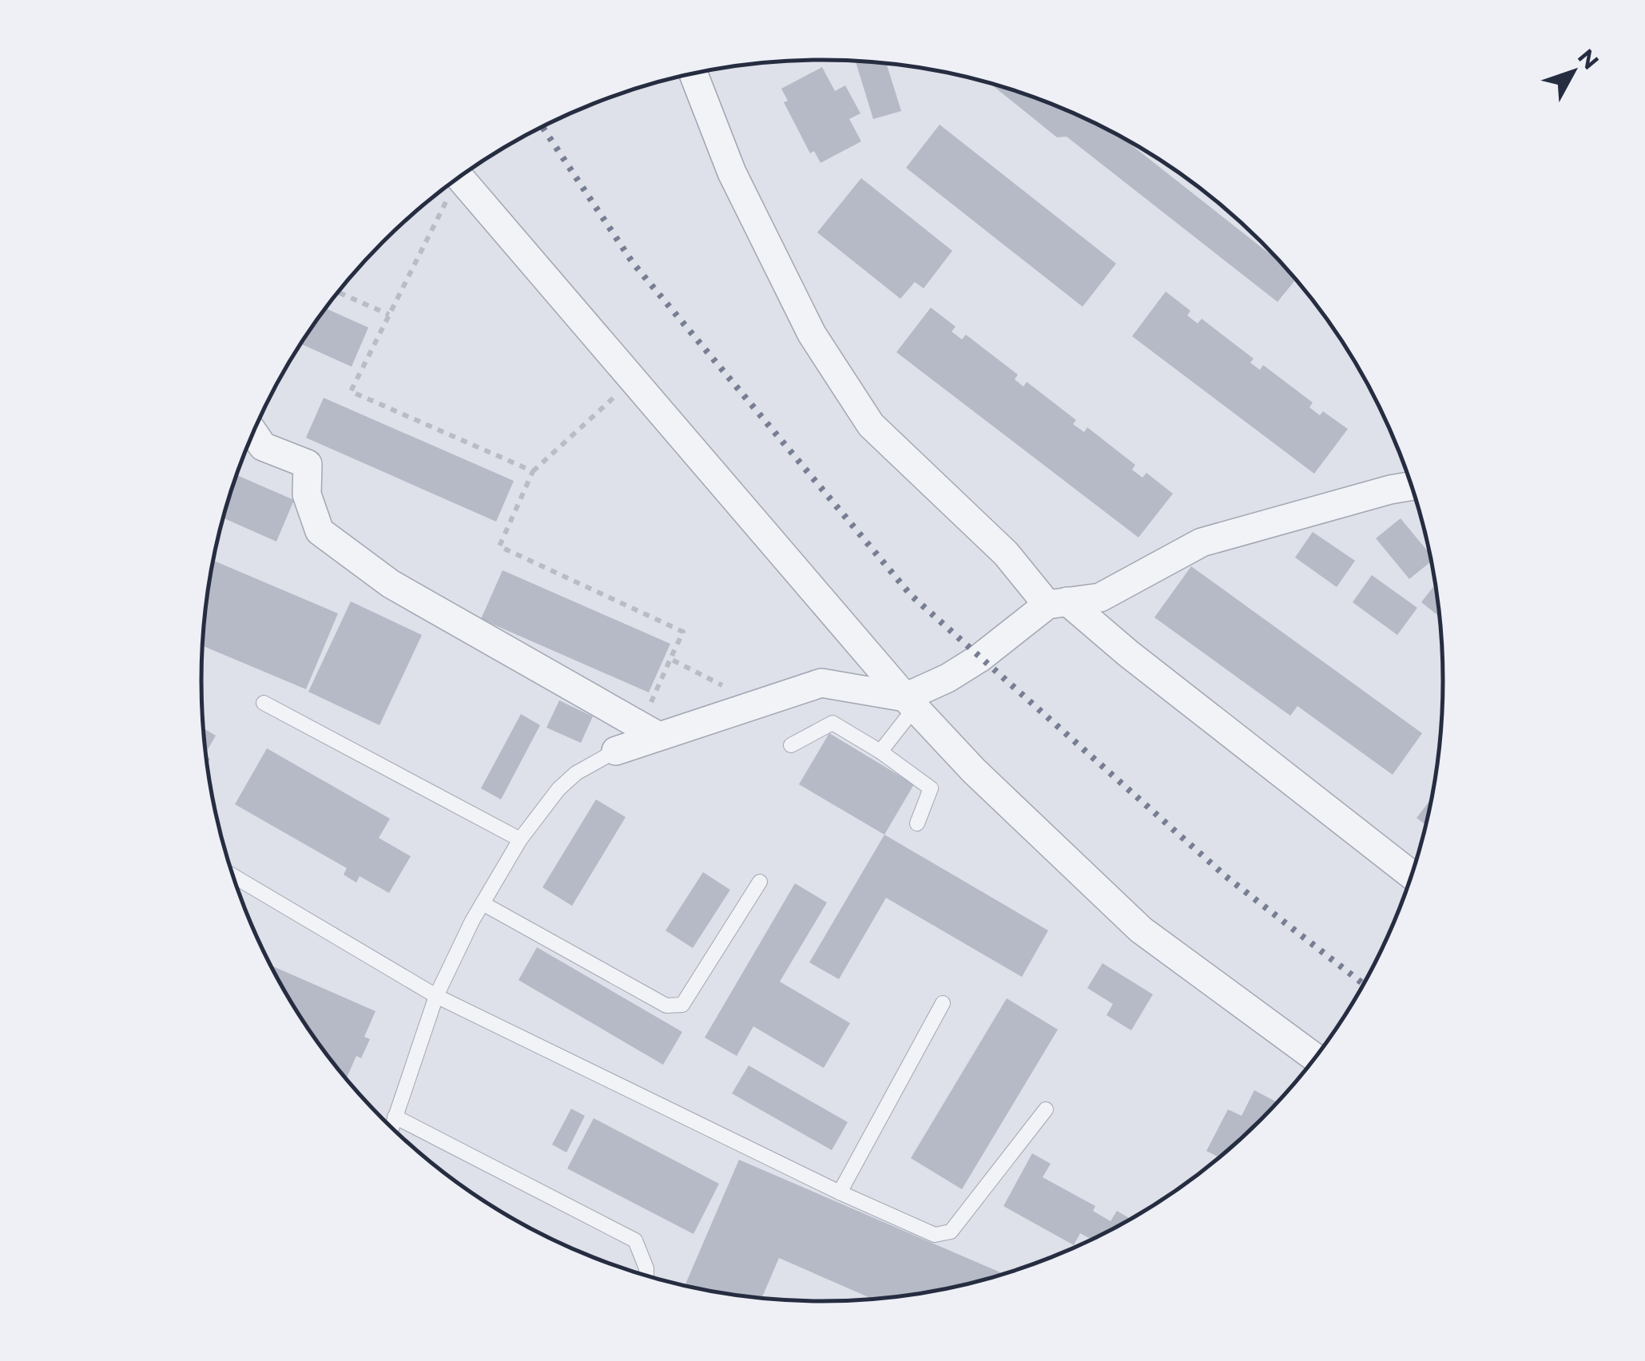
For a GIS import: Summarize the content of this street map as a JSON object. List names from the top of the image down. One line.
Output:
{"north":"top right"}
